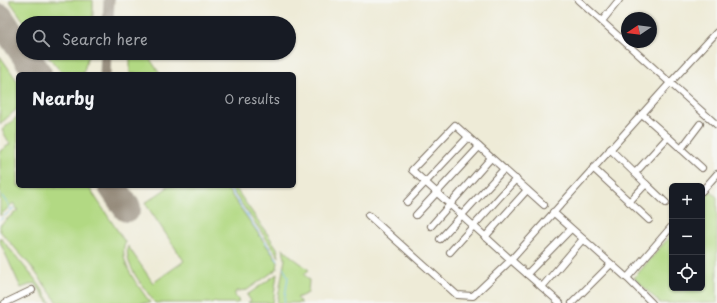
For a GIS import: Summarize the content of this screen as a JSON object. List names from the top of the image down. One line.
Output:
{"north":"left","page":{"search":"Search here","heading":["Nearby","0 results"],"map_buttons":["+","−"]}}
